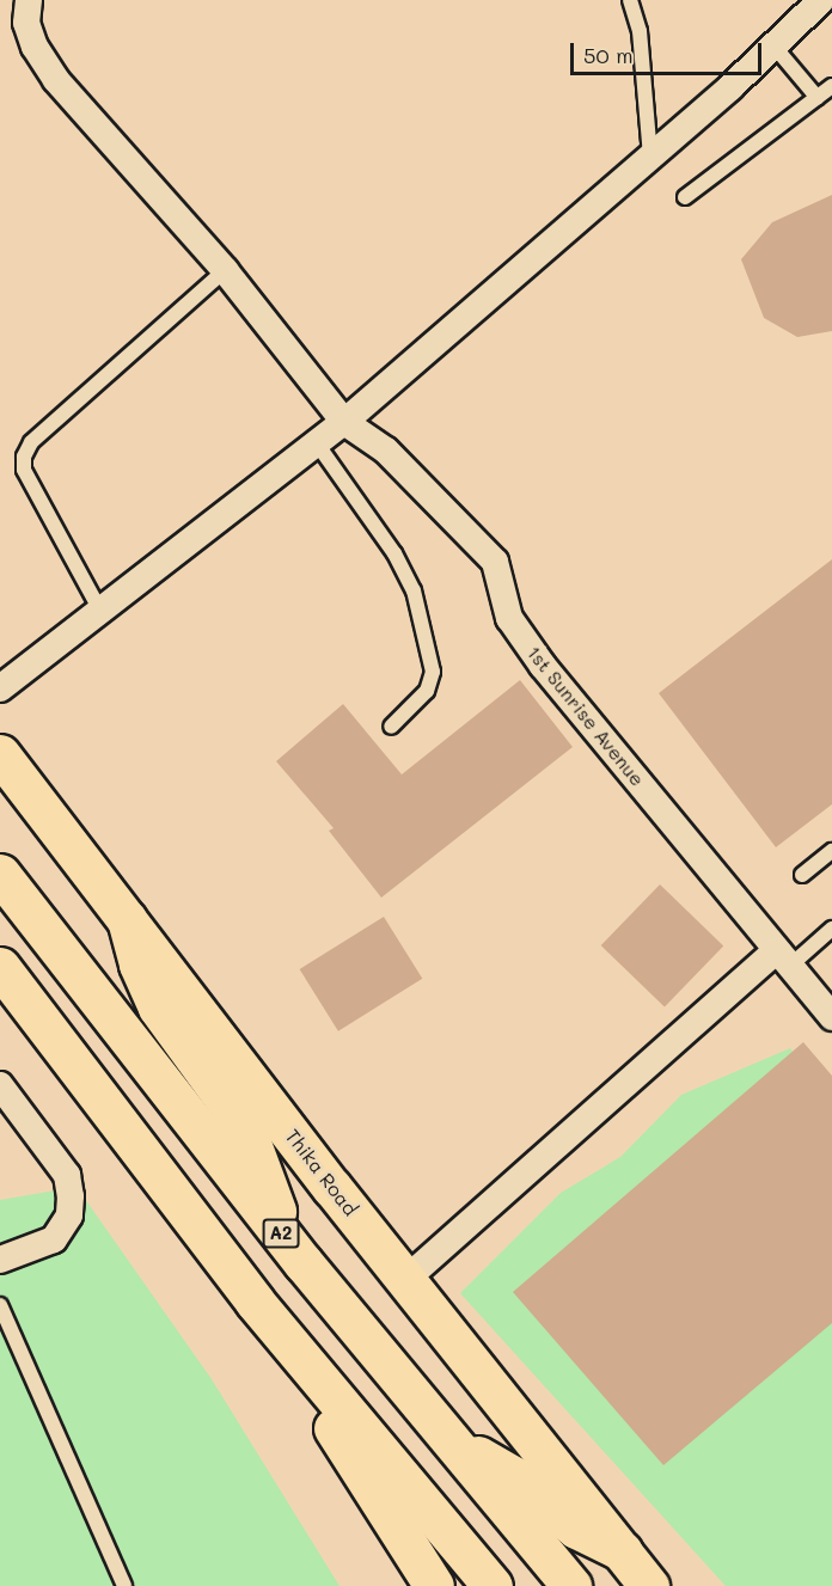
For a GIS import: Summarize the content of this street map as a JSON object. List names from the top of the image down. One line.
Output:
{"streets":{"main road":["Thika Road","A2"],"street":["1st Sunrise Avenue"]},"scale_bar":"50 m"}
